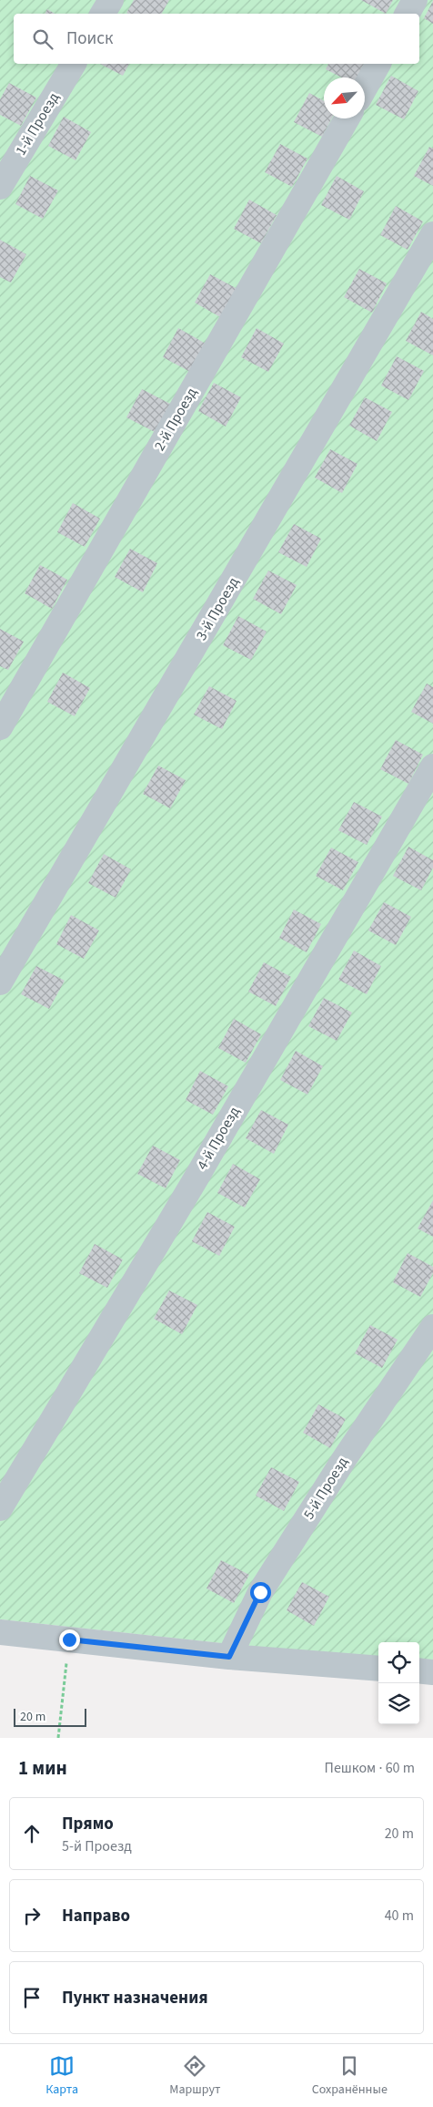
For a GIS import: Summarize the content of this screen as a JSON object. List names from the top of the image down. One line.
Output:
{"streets":{"street":["1-й Проезд","2-й Проезд","3-й Проезд","4-й Проезд","5-й Проезд"]},"scale_bar":"20 m","north":"bottom left","page":{"search":"Поиск","scale":"20 m","heading":["1 мин","Пешком · 60 m"],"list":[["Прямо","5-й Проезд","20 m"],["Направо","40 m"],"Пункт назначения"],"nav":["Карта","Маршрут","Сохранённые"]}}
